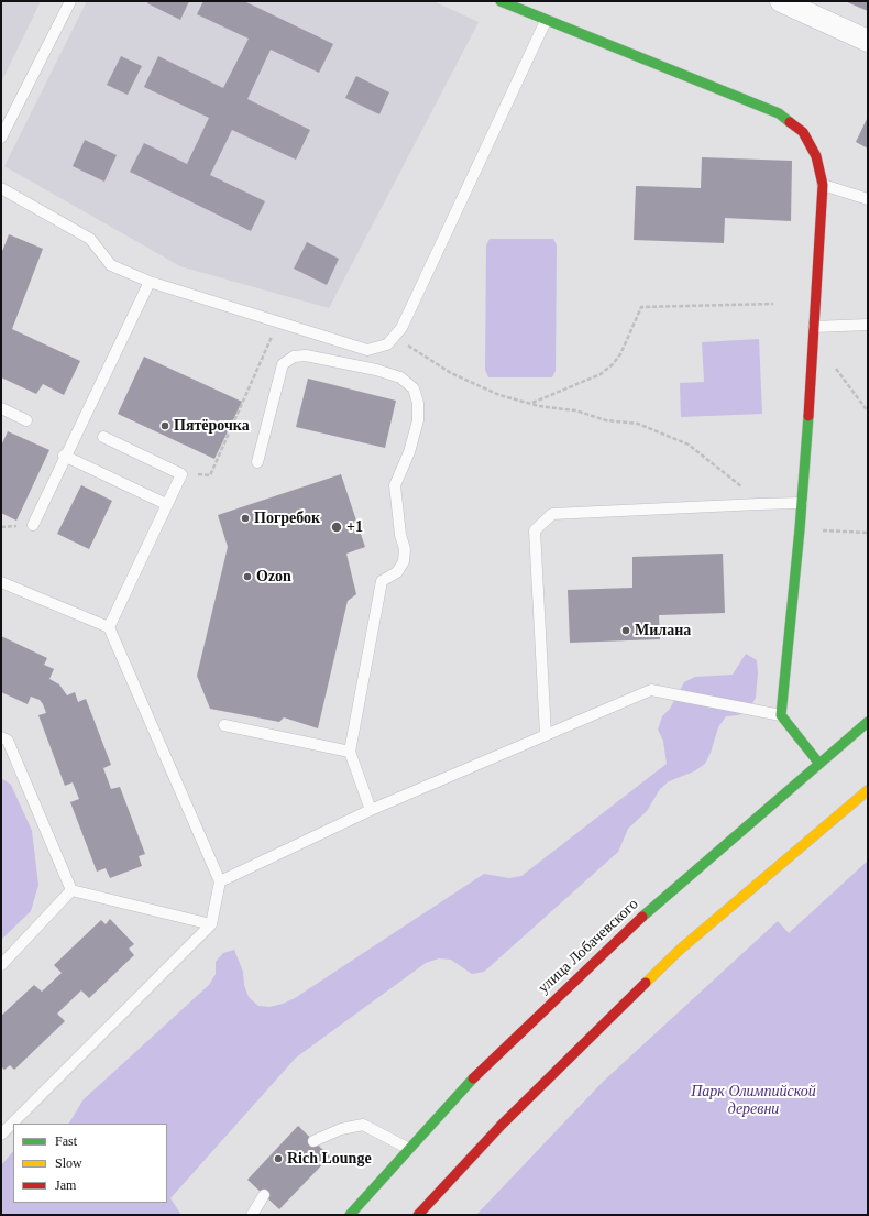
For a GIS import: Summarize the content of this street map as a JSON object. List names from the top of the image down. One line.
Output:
{"streets":{"main road":["улица Лобачевского"]},"parks":["Парк Олимпийской деревни"],"places":["Пятёрочка","Погребок","+1","Ozon","Милана","Rich Lounge"],"legend":["Fast","Slow","Jam"]}
